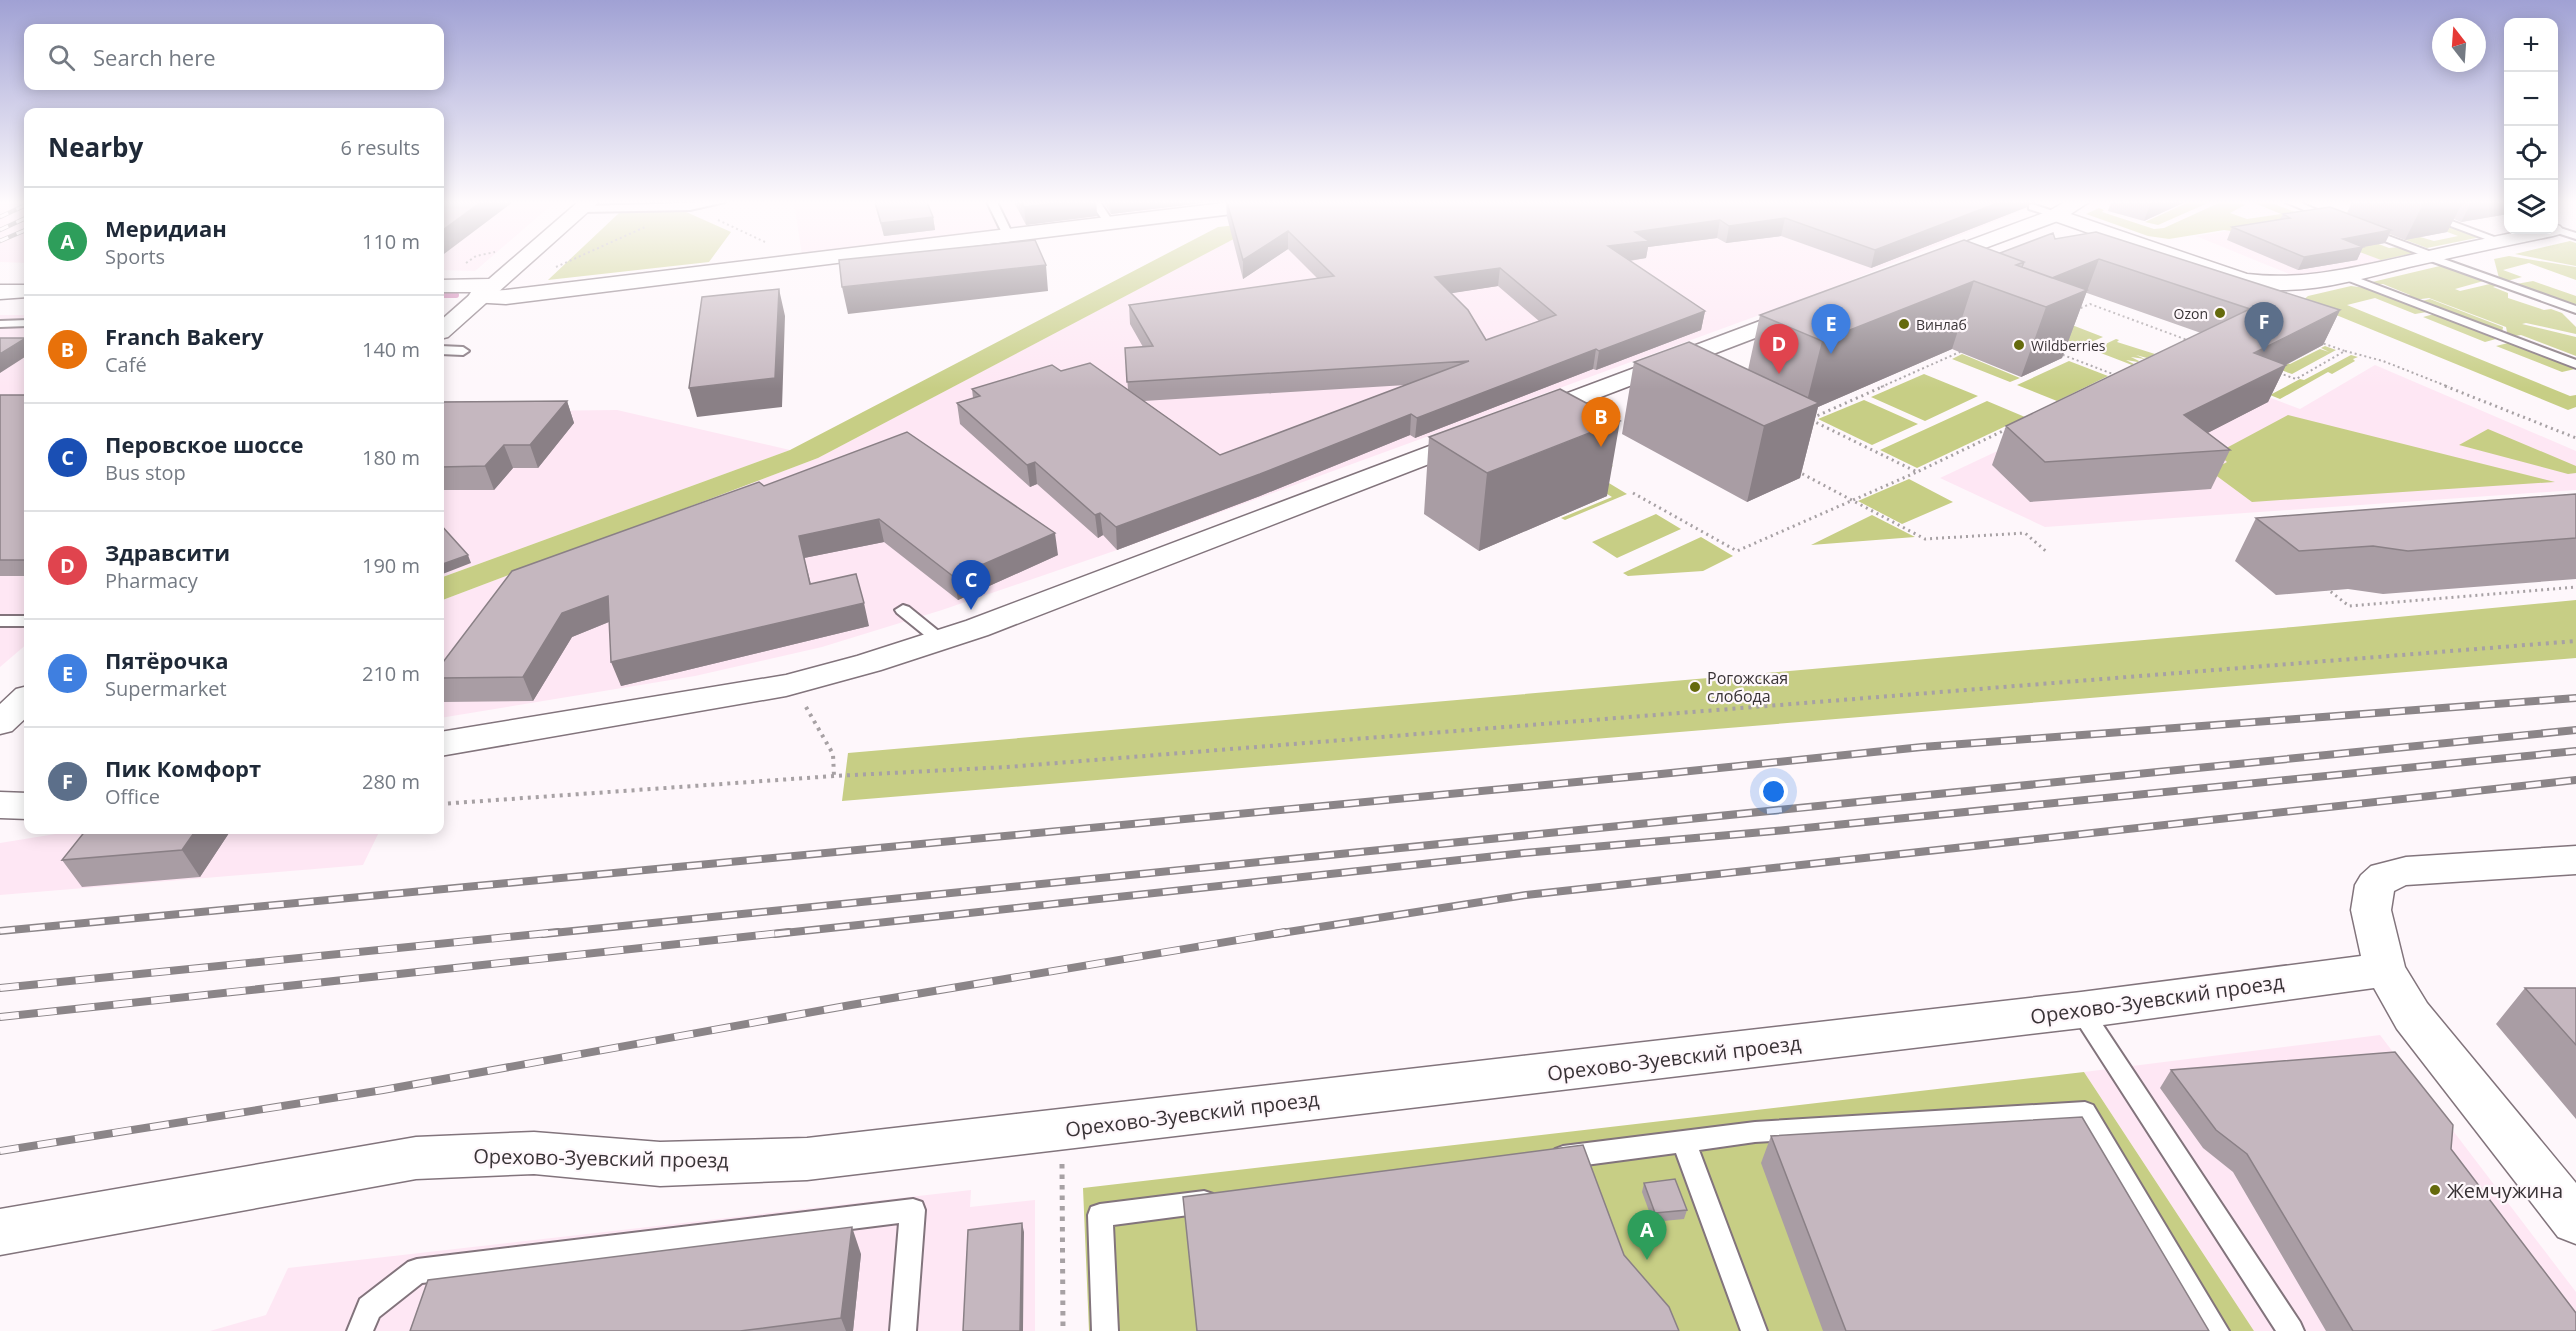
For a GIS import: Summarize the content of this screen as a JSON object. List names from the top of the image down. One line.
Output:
{"streets":{"street":["Орехово-Зуевский проезд"]},"places":["Ozon","Винлаб","Wildberries","Рогожская слобода","Жемчужина"],"north":"top","page":{"map_buttons":["+","−"],"search":"Search here","heading":["Nearby","6 results"],"list":[{"mark":"A","name":"Меридиан","note":"Sports","value":"110 m"},{"mark":"B","name":"Franch Bakery","note":"Café","value":"140 m"},{"mark":"C","name":"Перовское шоссе","note":"Bus stop","value":"180 m"},{"mark":"D","name":"Здравсити","note":"Pharmacy","value":"190 m"},{"mark":"E","name":"Пятёрочка","note":"Supermarket","value":"210 m"},{"mark":"F","name":"Пик Комфорт","note":"Office","value":"280 m"}],"pins":["F","E","D","B","C","A"]}}
